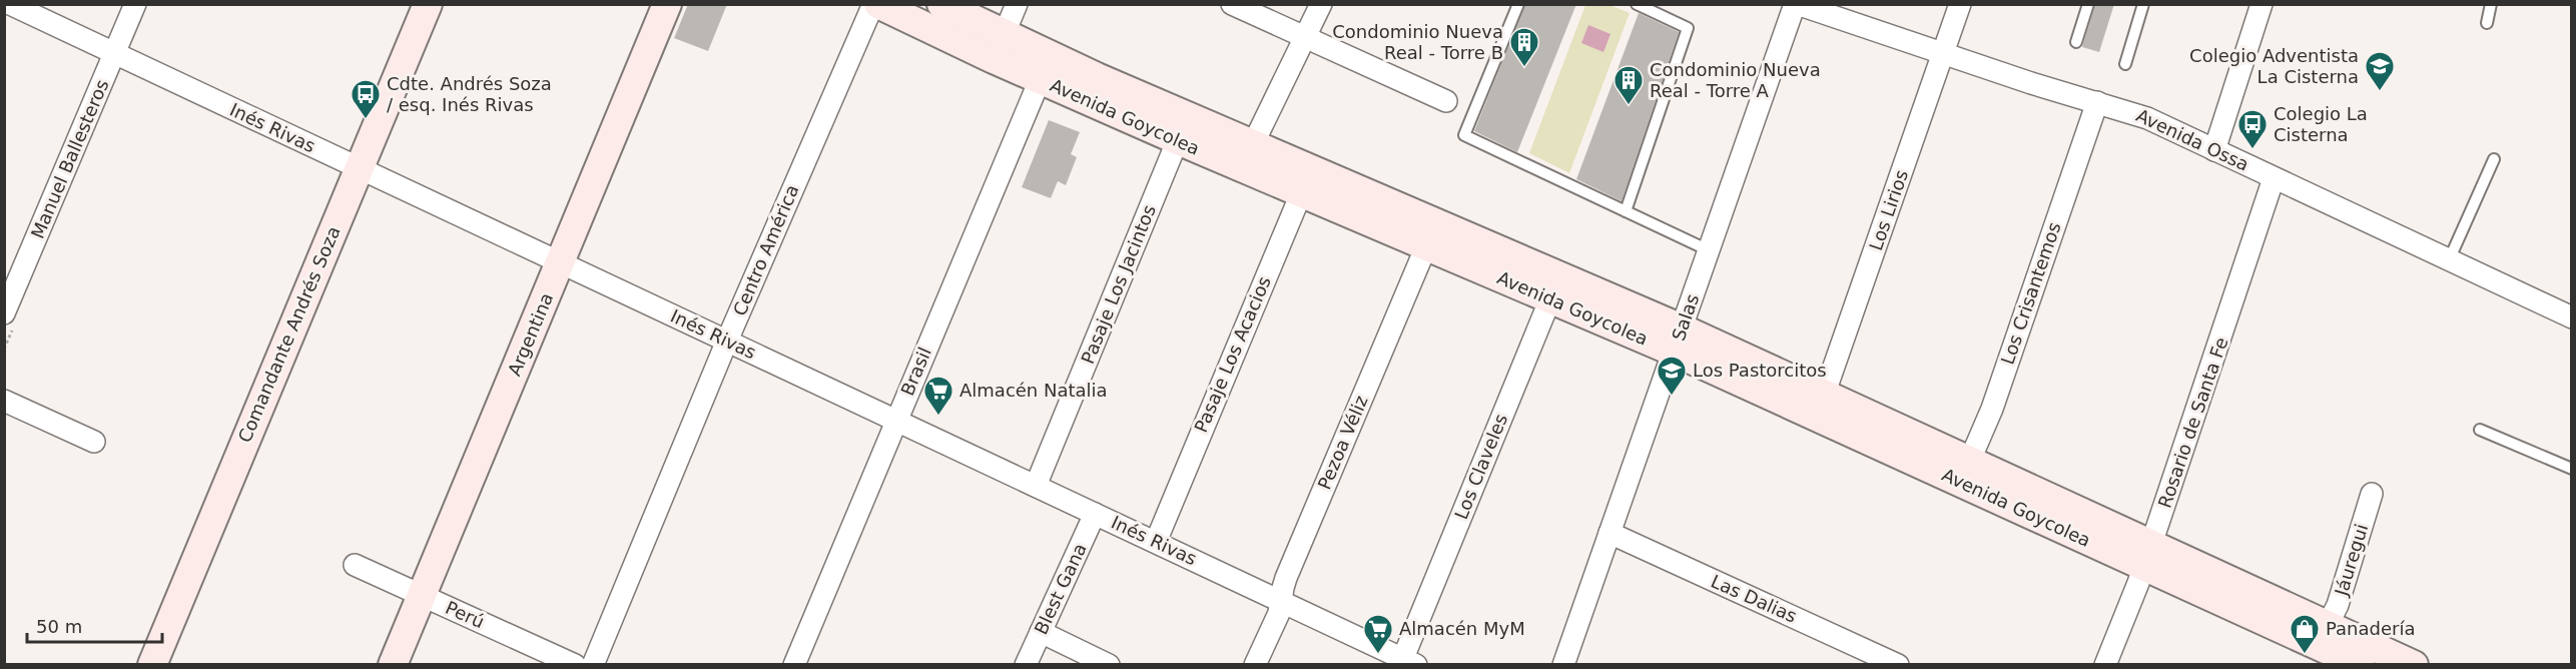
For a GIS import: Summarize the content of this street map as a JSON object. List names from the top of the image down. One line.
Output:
{"streets":{"street":["Avenida Goycolea","Inés Rivas","Avenida Ossa","Manuel Ballesteros","Los Lirios","Centro América","Pasaje Los Jacintos","Los Crisantemos","Salas","Comandante Andrés Soza","Argentina","Pasaje Los Acacios","Brasil","Rosario de Santa Fe","Pezoa Véliz","Los Claveles","Jáuregui","Blest Gana","Las Dalias","Perú"]},"crossings":[["Avenida Goycolea","Los Lirios"],["Avenida Goycolea","Pasaje Los Jacintos"],["Avenida Goycolea","Los Crisantemos"],["Avenida Goycolea","Salas"],["Avenida Goycolea","Pasaje Los Acacios"],["Avenida Goycolea","Brasil"],["Avenida Goycolea","Rosario de Santa Fe"],["Avenida Goycolea","Pezoa Véliz"],["Avenida Goycolea","Los Claveles"],["Avenida Goycolea","Jáuregui"],["Inés Rivas","Manuel Ballesteros"],["Inés Rivas","Centro América"],["Inés Rivas","Pasaje Los Jacintos"],["Inés Rivas","Comandante Andrés Soza"],["Inés Rivas","Argentina"],["Inés Rivas","Pasaje Los Acacios"],["Inés Rivas","Brasil"],["Inés Rivas","Pezoa Véliz"],["Inés Rivas","Los Claveles"],["Inés Rivas","Blest Gana"],["Avenida Ossa","Los Lirios"],["Avenida Ossa","Los Crisantemos"],["Avenida Ossa","Salas"],["Avenida Ossa","Rosario de Santa Fe"],["Salas","Las Dalias"],["Argentina","Perú"]],"places":{"building":["Condominio Nueva Real - Torre B","Condominio Nueva Real - Torre A"],"school or university":["Colegio Adventista La Cisterna","Los Pastorcitos"],"bus stop":["Cdte. Andrés Soza / esq. Inés Rivas","Colegio La Cisterna"],"supermarket":["Almacén Natalia","Almacén MyM"],"shop":["Panadería"]},"scale_bar":"50 m"}
